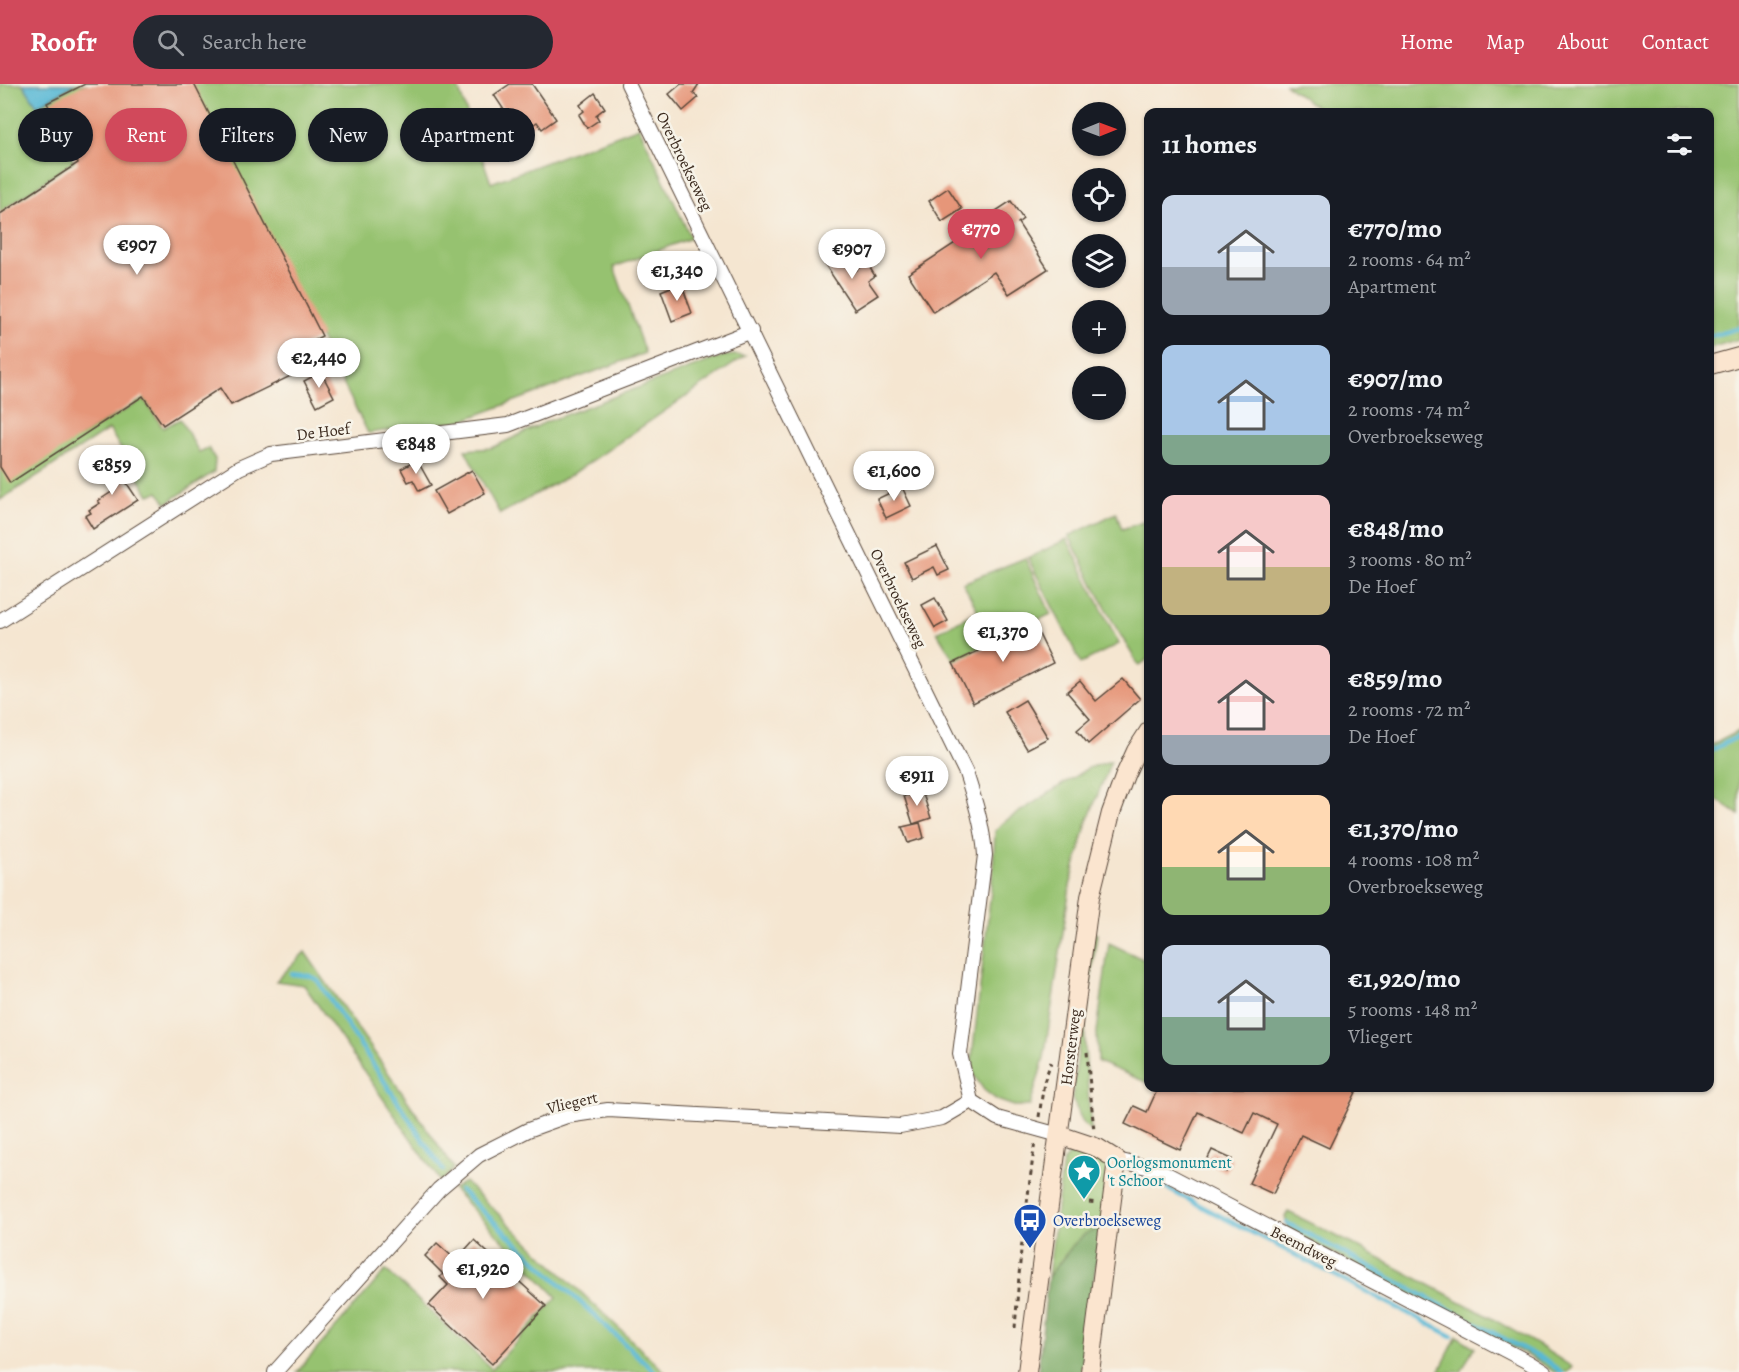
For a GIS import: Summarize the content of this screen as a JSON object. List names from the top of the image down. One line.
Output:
{"streets":{"street":["Overbroekseweg","De Hoef","Horsterweg","Vliegert","Beemdweg"]},"crossings":[["Overbroekseweg","De Hoef"],["Overbroekseweg","Vliegert"],["Horsterweg","Beemdweg"]],"places":{"place":["Oorlogsmonument 't Schoor"],"bus stop":["Overbroekseweg"]},"north":"right","page":{"header":"Roofr","search":"Search here","nav":["Home","Map","About","Contact"],"map_buttons":["+","−"],"chip":["Buy","Rent","Filters","New","Apartment"],"heading":"11 homes","list":[{"name":"€770/mo","note":"2 rooms · 64 m² · Apartment"},{"name":"€907/mo","note":"2 rooms · 74 m² · Overbroekseweg"},{"name":"€848/mo","note":"3 rooms · 80 m² · De Hoef"},{"name":"€859/mo","note":"2 rooms · 72 m² · De Hoef"},{"name":"€1,370/mo","note":"4 rooms · 108 m² · Overbroekseweg"},{"name":"€1,920/mo","note":"5 rooms · 148 m² · Vliegert"}],"price":["€770","€907","€907","€1,340","€2,440","€848","€859","€1,600","€1,370","€911","€1,920"]}}
